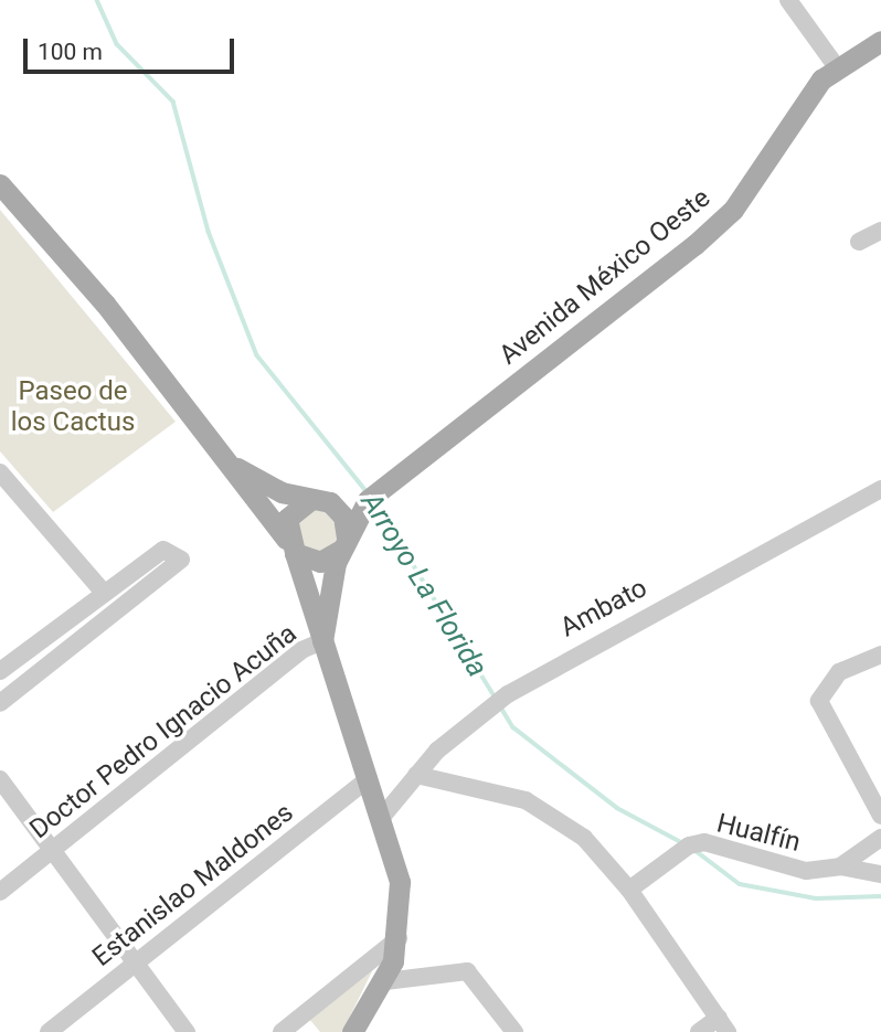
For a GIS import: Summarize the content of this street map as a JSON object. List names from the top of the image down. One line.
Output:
{"streets":{"main road":["Avenida México Oeste"],"street":["Ambato","Doctor Pedro Ignacio Acuña","Hualfín","Estanislao Maldones"]},"crossings":[["Avenida México Oeste","Doctor Pedro Ignacio Acuña"]],"water":["Arroyo La Florida"],"parks":["Paseo de los Cactus"],"scale_bar":"100 m"}
